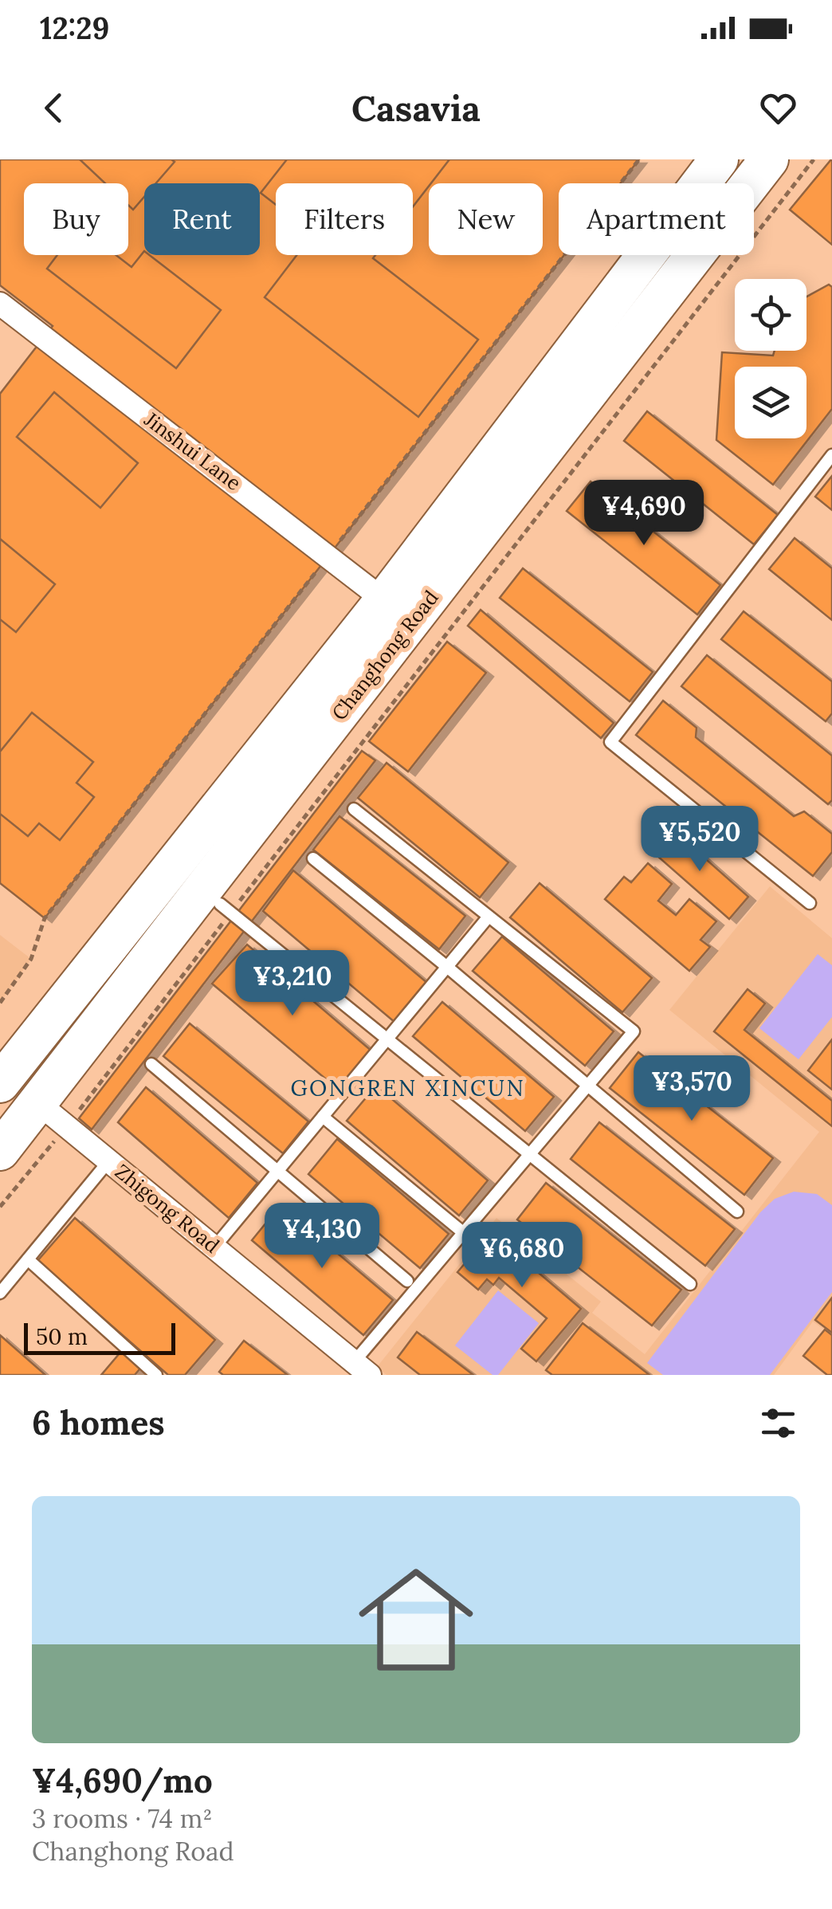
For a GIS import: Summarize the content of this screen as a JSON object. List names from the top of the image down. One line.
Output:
{"streets":{"highway":["Changhong Road"],"street":["Jinshui Lane","Zhigong Road"]},"crossings":[["Jinshui Lane","Changhong Road"],["Changhong Road","Zhigong Road"]],"districts":["GONGREN XINCUN"],"scale_bar":"50 m","page":{"status":"12:29","header":"Casavia","chip":["Buy","Rent","Filters","New","Apartment"],"price":["¥4,690","¥5,520","¥3,210","¥3,570","¥4,130","¥6,680"],"scale":"50 m","heading":"6 homes","list":[{"name":"¥4,690/mo","note":"3 rooms · 74 m² · Changhong Road"}]}}
